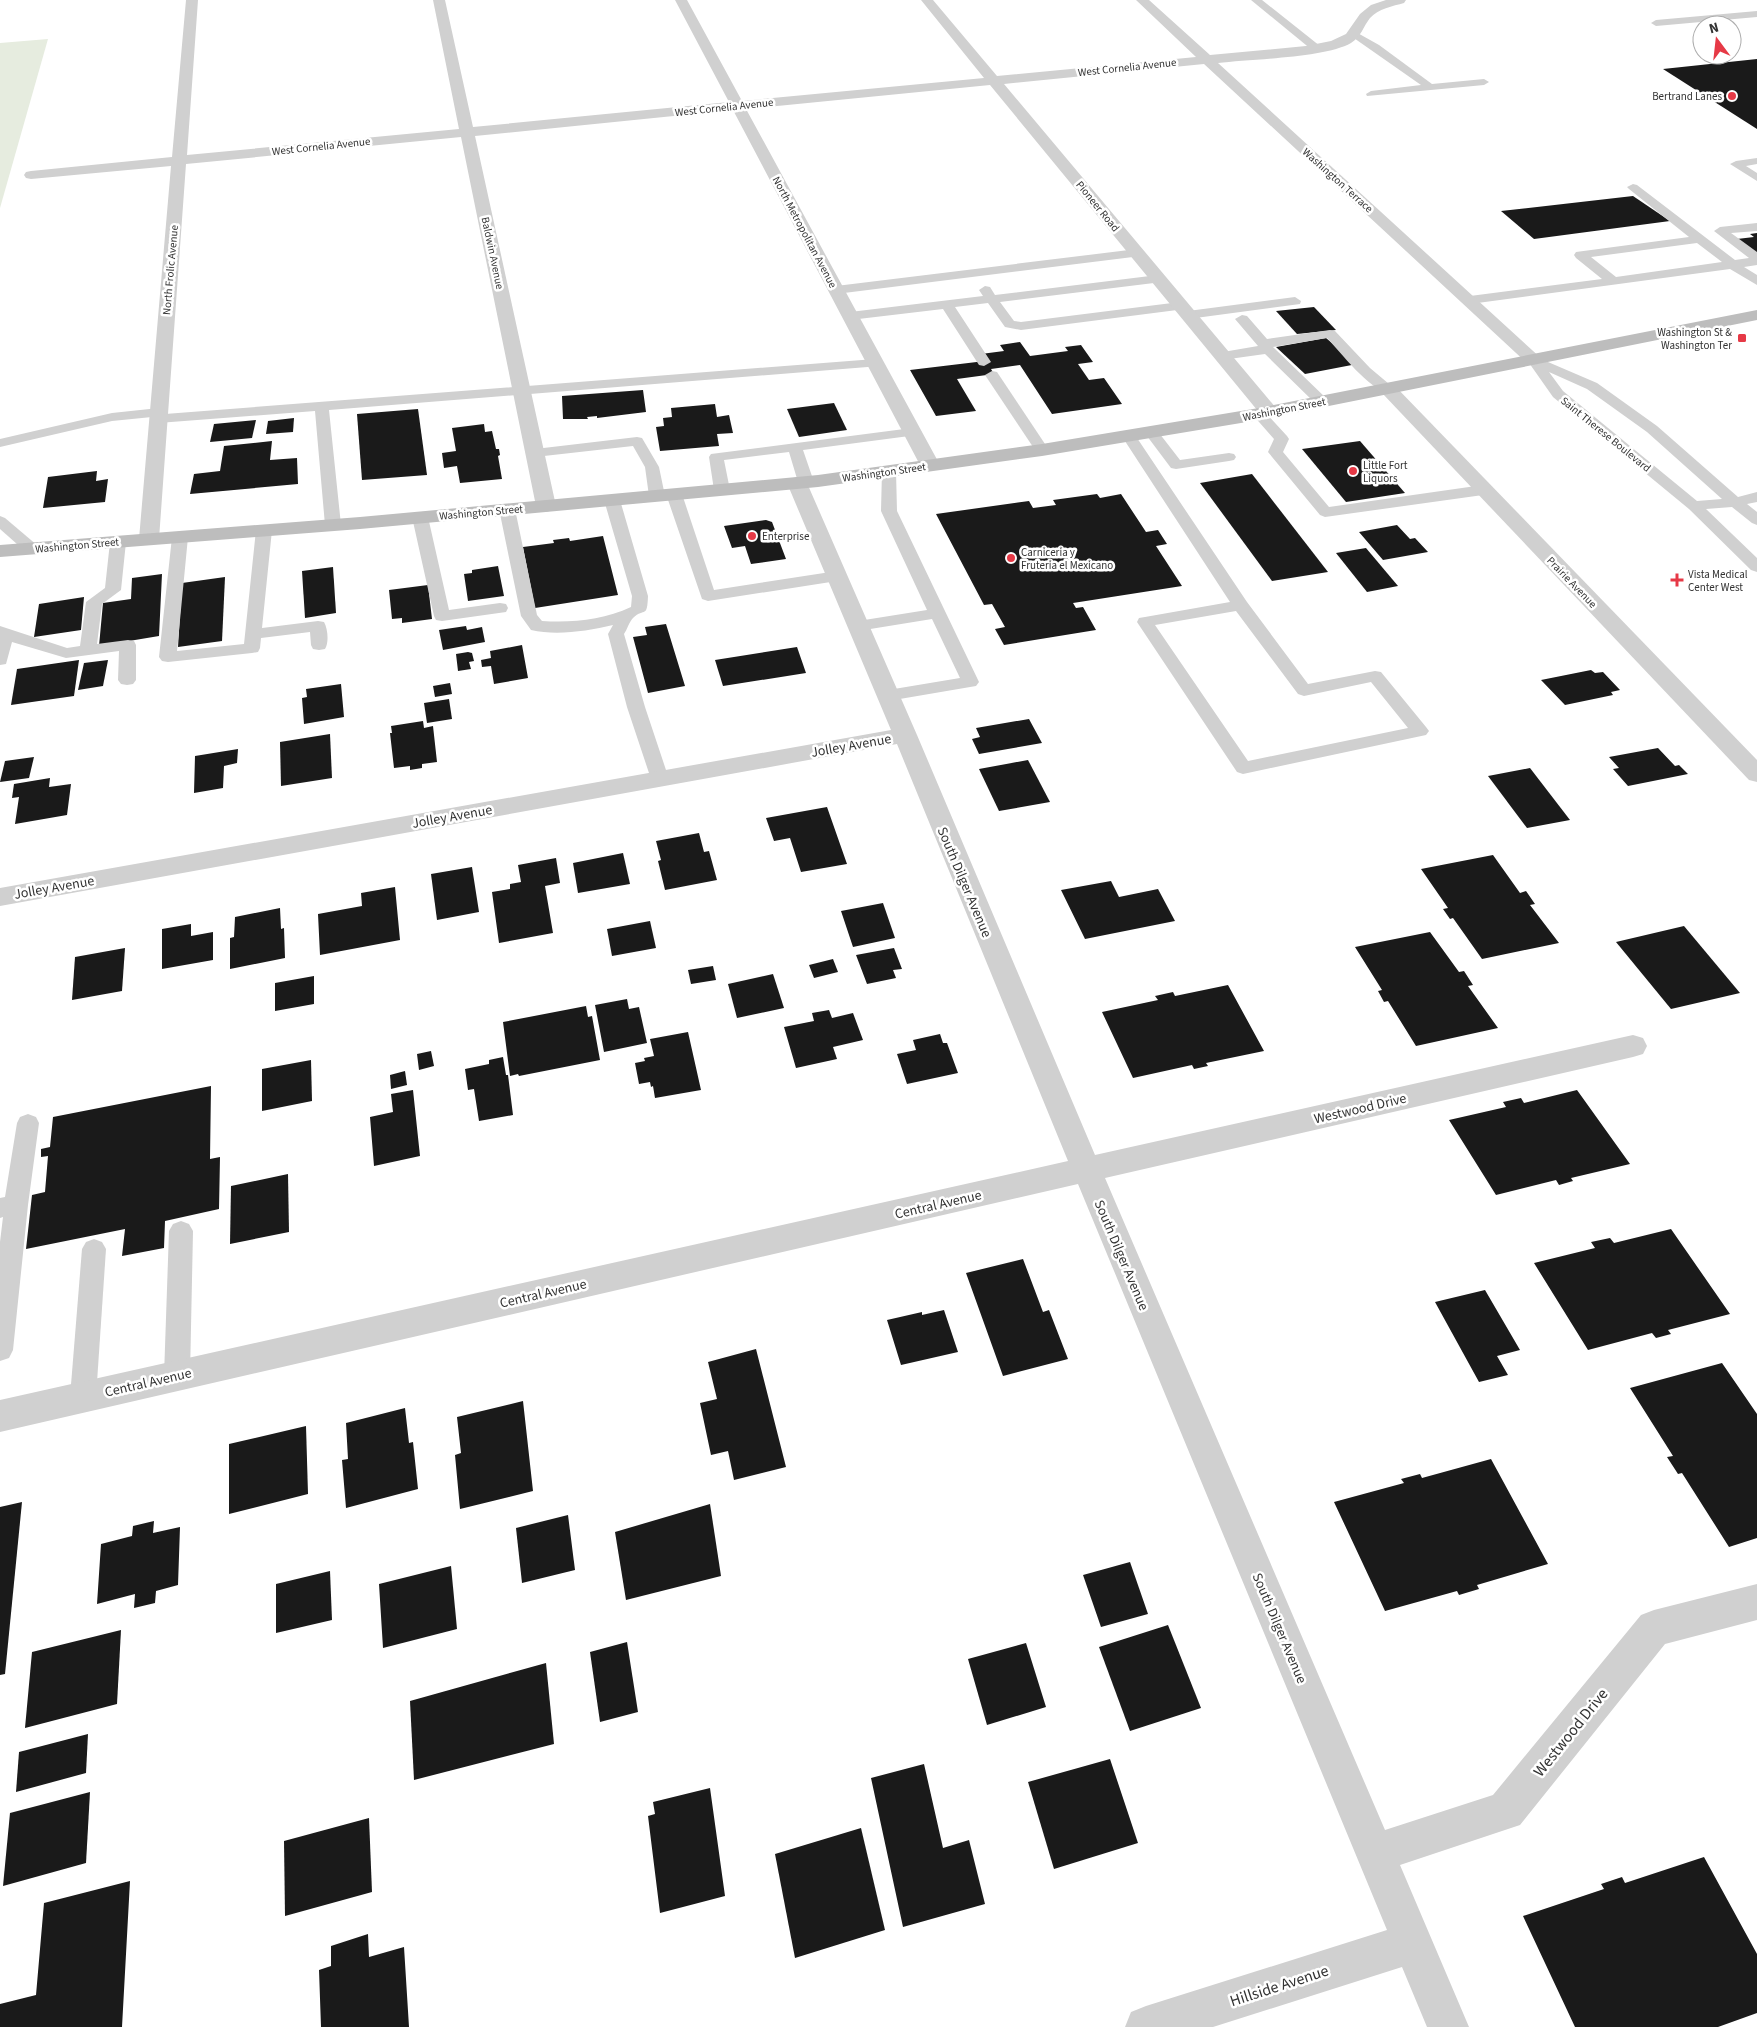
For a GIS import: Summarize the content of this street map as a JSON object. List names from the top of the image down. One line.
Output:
{"streets":{"main road":["Washington Street"],"street":["West Cornelia Avenue","Washington Terrace","Pioneer Road","North Metropolitan Avenue","Baldwin Avenue","North Frolic Avenue","Prairie Avenue","Jolley Avenue","South Dilger Avenue","Westwood Drive","Central Avenue","Hillside Avenue"],"lane":["Saint Therese Boulevard"]},"crossings":[["West Cornelia Avenue","Washington Terrace"],["West Cornelia Avenue","Pioneer Road"],["West Cornelia Avenue","North Metropolitan Avenue"],["West Cornelia Avenue","Baldwin Avenue"],["West Cornelia Avenue","North Frolic Avenue"],["Washington Terrace","Washington Street"],["Washington Terrace","Saint Therese Boulevard"],["Pioneer Road","Washington Street"],["North Metropolitan Avenue","Washington Street"],["Baldwin Avenue","Washington Street"],["North Frolic Avenue","Washington Street"],["Washington Street","Saint Therese Boulevard"],["Washington Street","Prairie Avenue"],["Washington Street","South Dilger Avenue"],["Jolley Avenue","South Dilger Avenue"],["South Dilger Avenue","Westwood Drive"],["South Dilger Avenue","Central Avenue"],["South Dilger Avenue","Hillside Avenue"],["Westwood Drive","Central Avenue"]],"places":{"other":["Bertrand Lanes","Little Fort Liquors","Enterprise","Carniceria y Fruteria el Mexicano"],"transit":["Washington St & Washington Ter"],"health":["Vista Medical Center West"]},"north":"top"}
